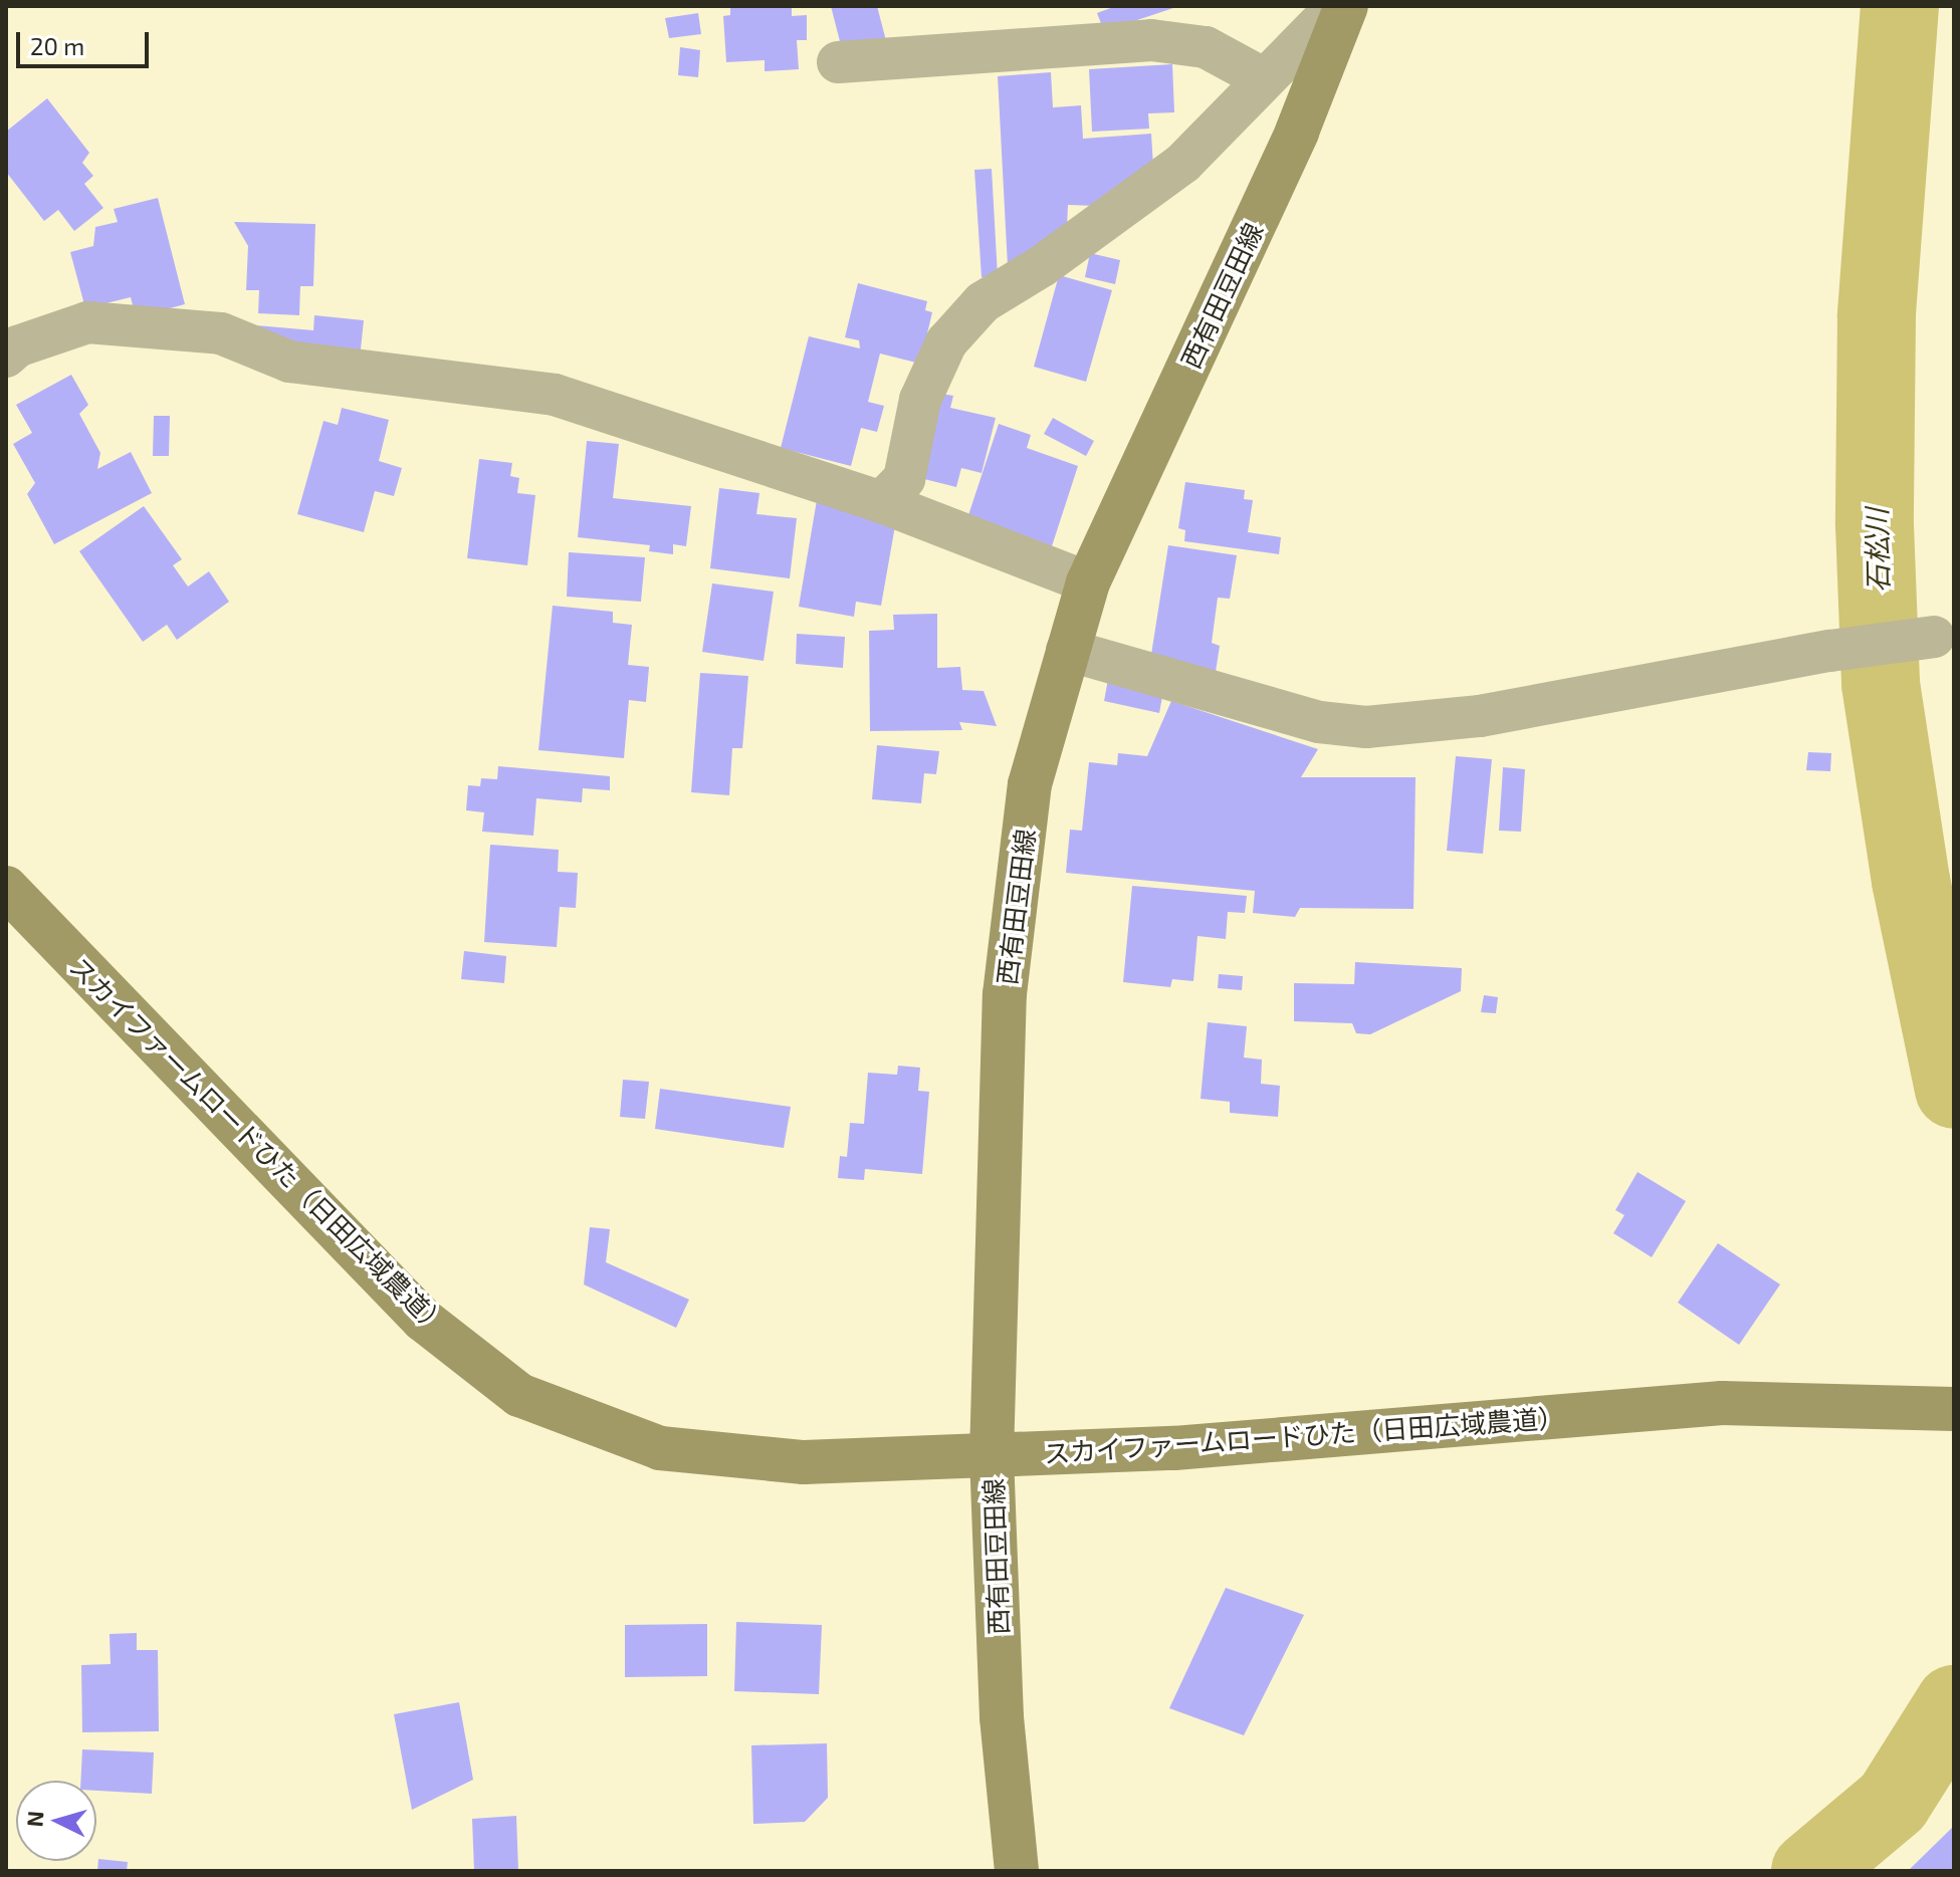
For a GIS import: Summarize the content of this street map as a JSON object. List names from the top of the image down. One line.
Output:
{"streets":{"street":["西有田豆田線","スカイファームロードひた（日田広域農道）"]},"crossings":[["西有田豆田線","スカイファームロードひた（日田広域農道）"]],"water":["石松川"],"scale_bar":"20 m","north":"left"}
